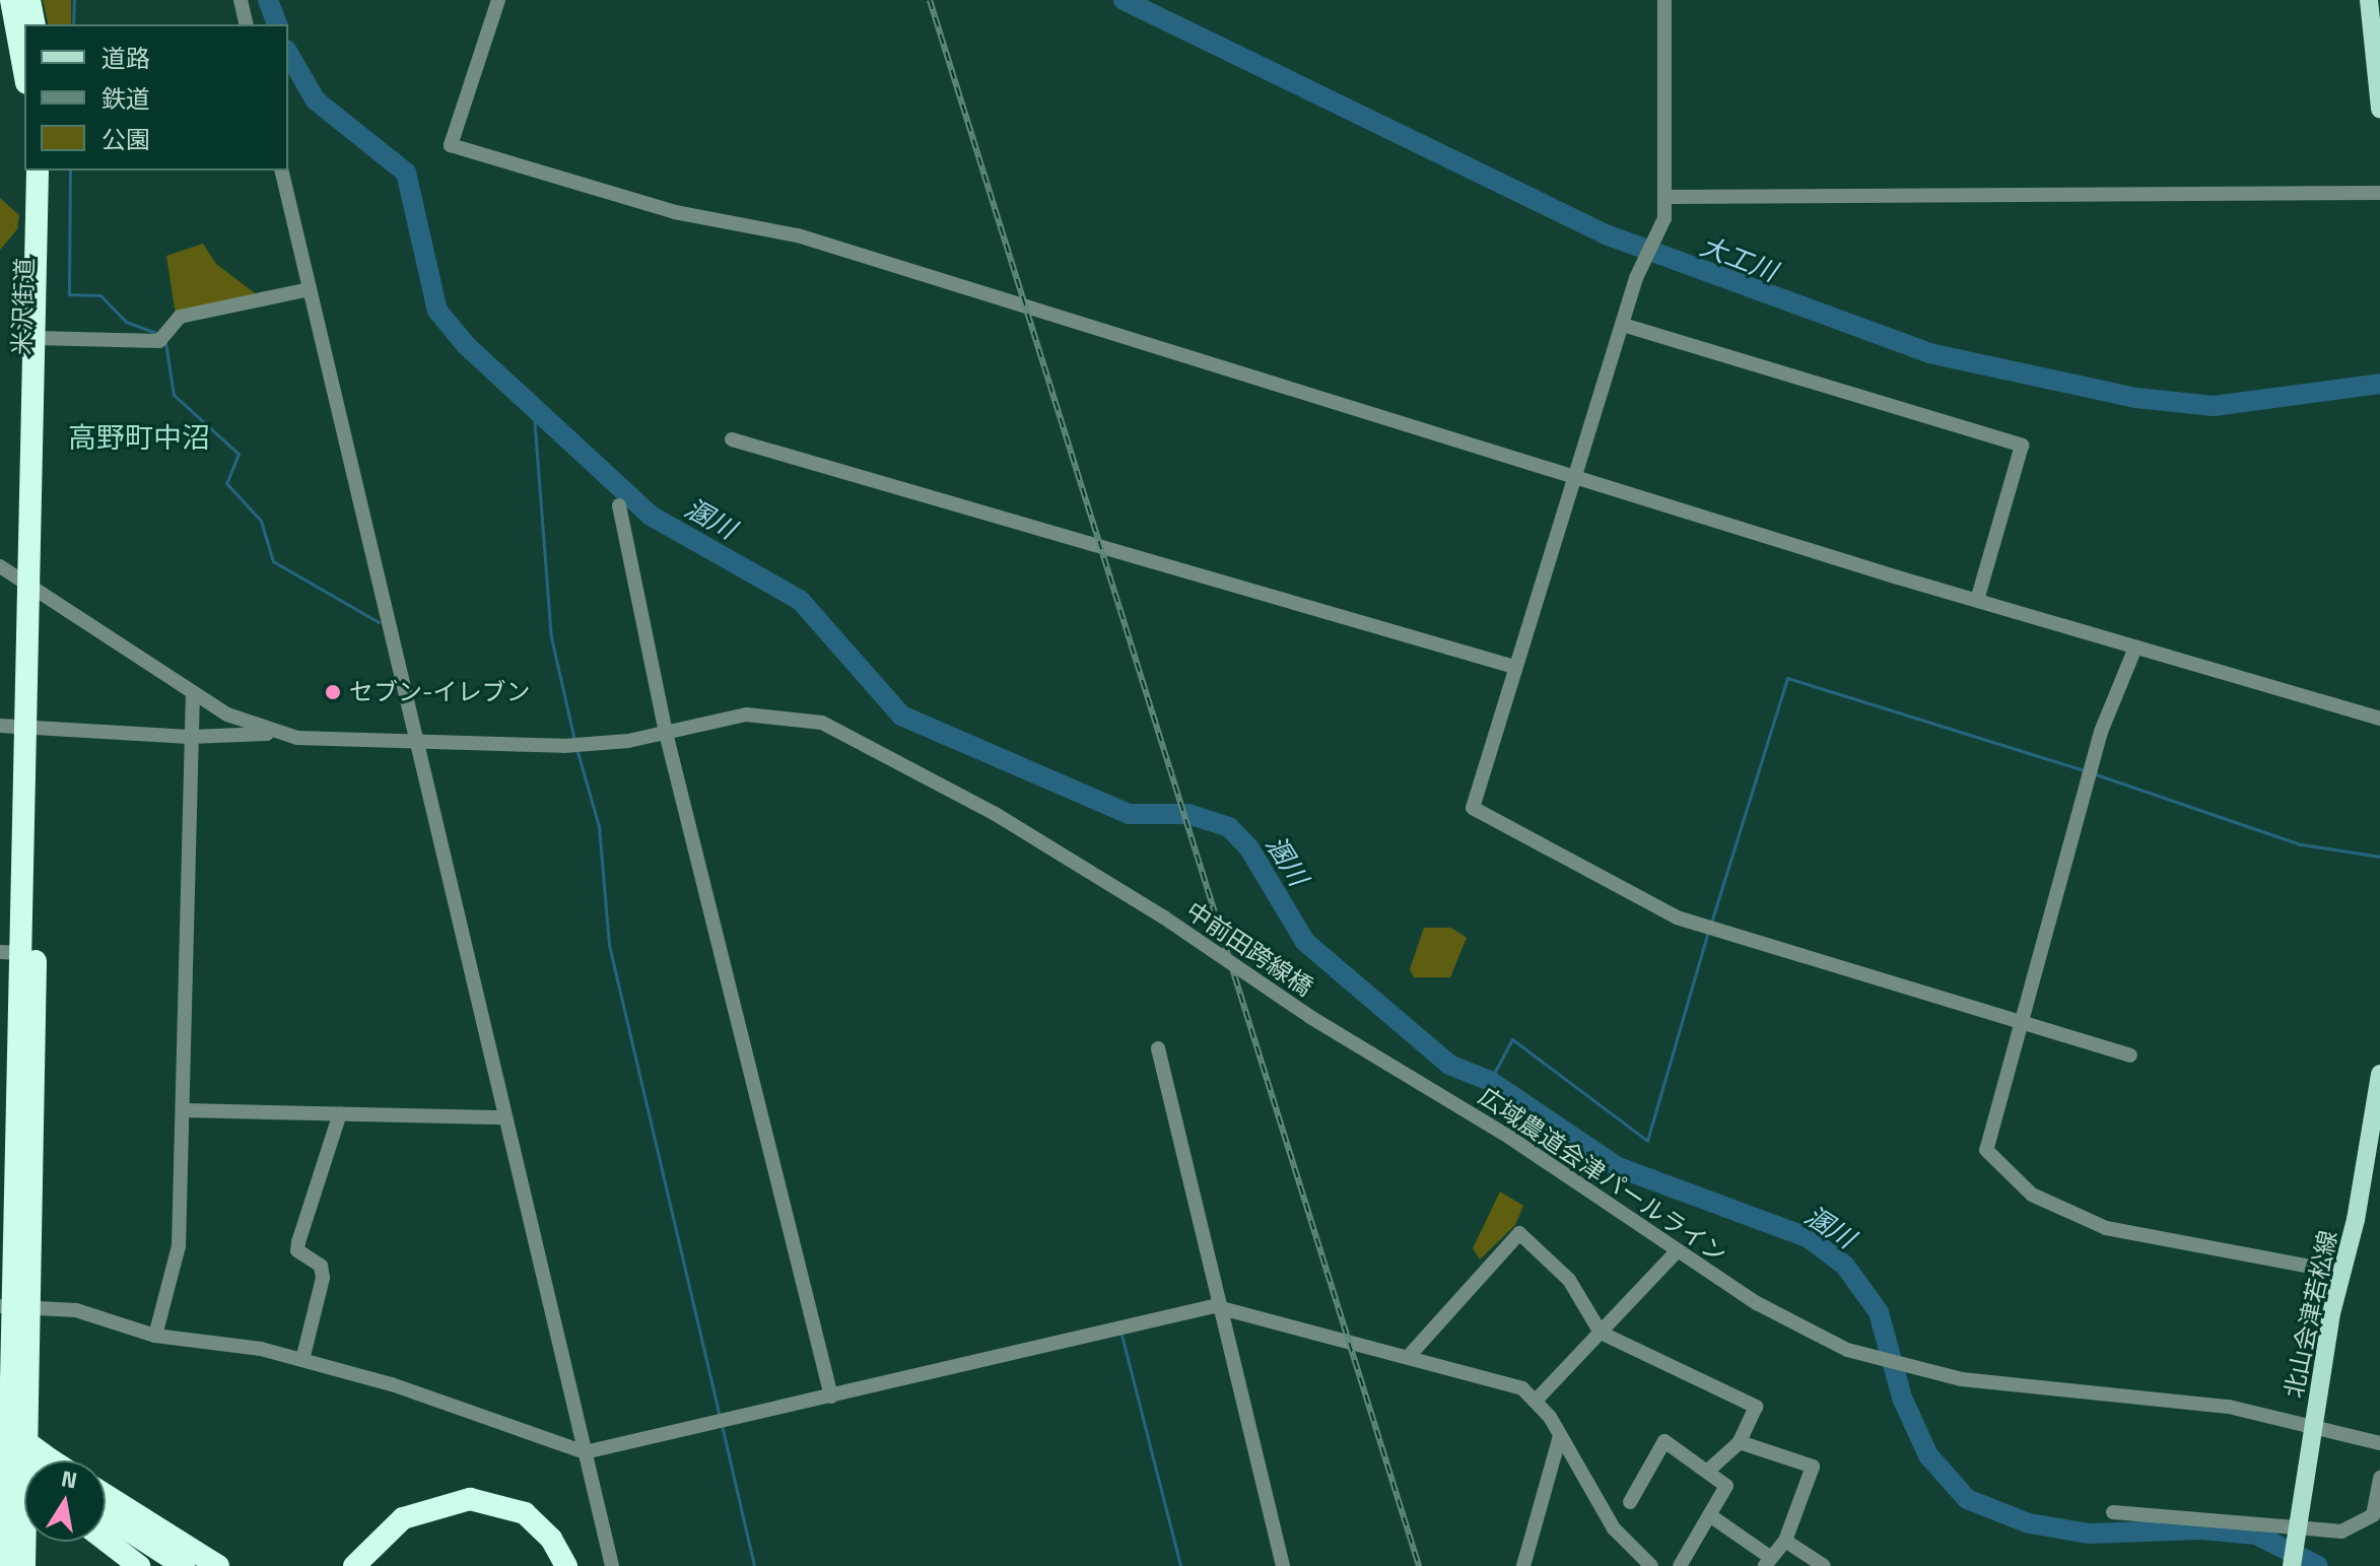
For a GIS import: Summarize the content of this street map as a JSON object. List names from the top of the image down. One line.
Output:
{"streets":{"highway":["米沢街道"],"main road":["北山会津若松線"],"street":["中前田跨線橋","広域農道会津パールライン"]},"crossings":[["中前田跨線橋","広域農道会津パールライン"],["広域農道会津パールライン","北山会津若松線"]],"districts":["高野町中沼"],"water":["大工川","溷川"],"places":["セブン-イレブン"],"legend":["道路","鉄道","公園"],"north":"top"}
